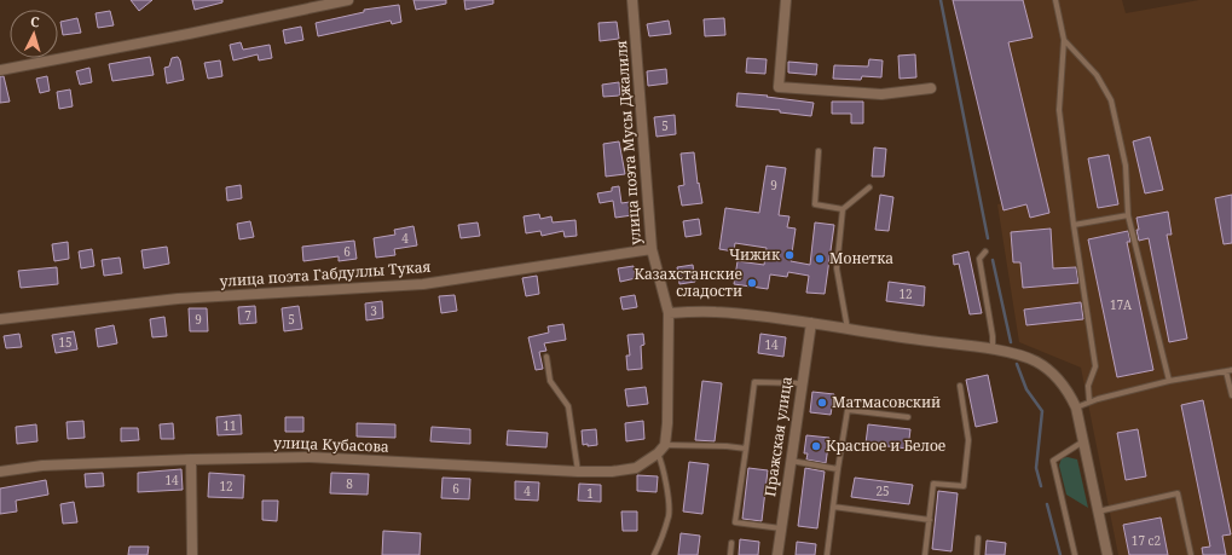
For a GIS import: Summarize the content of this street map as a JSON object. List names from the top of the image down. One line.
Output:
{"streets":{"street":["улица поэта Мусы Джалиля","улица поэта Габдуллы Тукая","Пражская улица","улица Кубасова"]},"crossings":[["улица поэта Мусы Джалиля","улица поэта Габдуллы Тукая"]],"places":["Чижик","Монетка","Казахстанские сладости","Матмасовский","Красное и Белое"],"house_numbers":["5","9","4","6","12","17А","3","7","9","5","15","14","11","14","8","12","6","4","25","1","17 с2"],"north":"top"}
